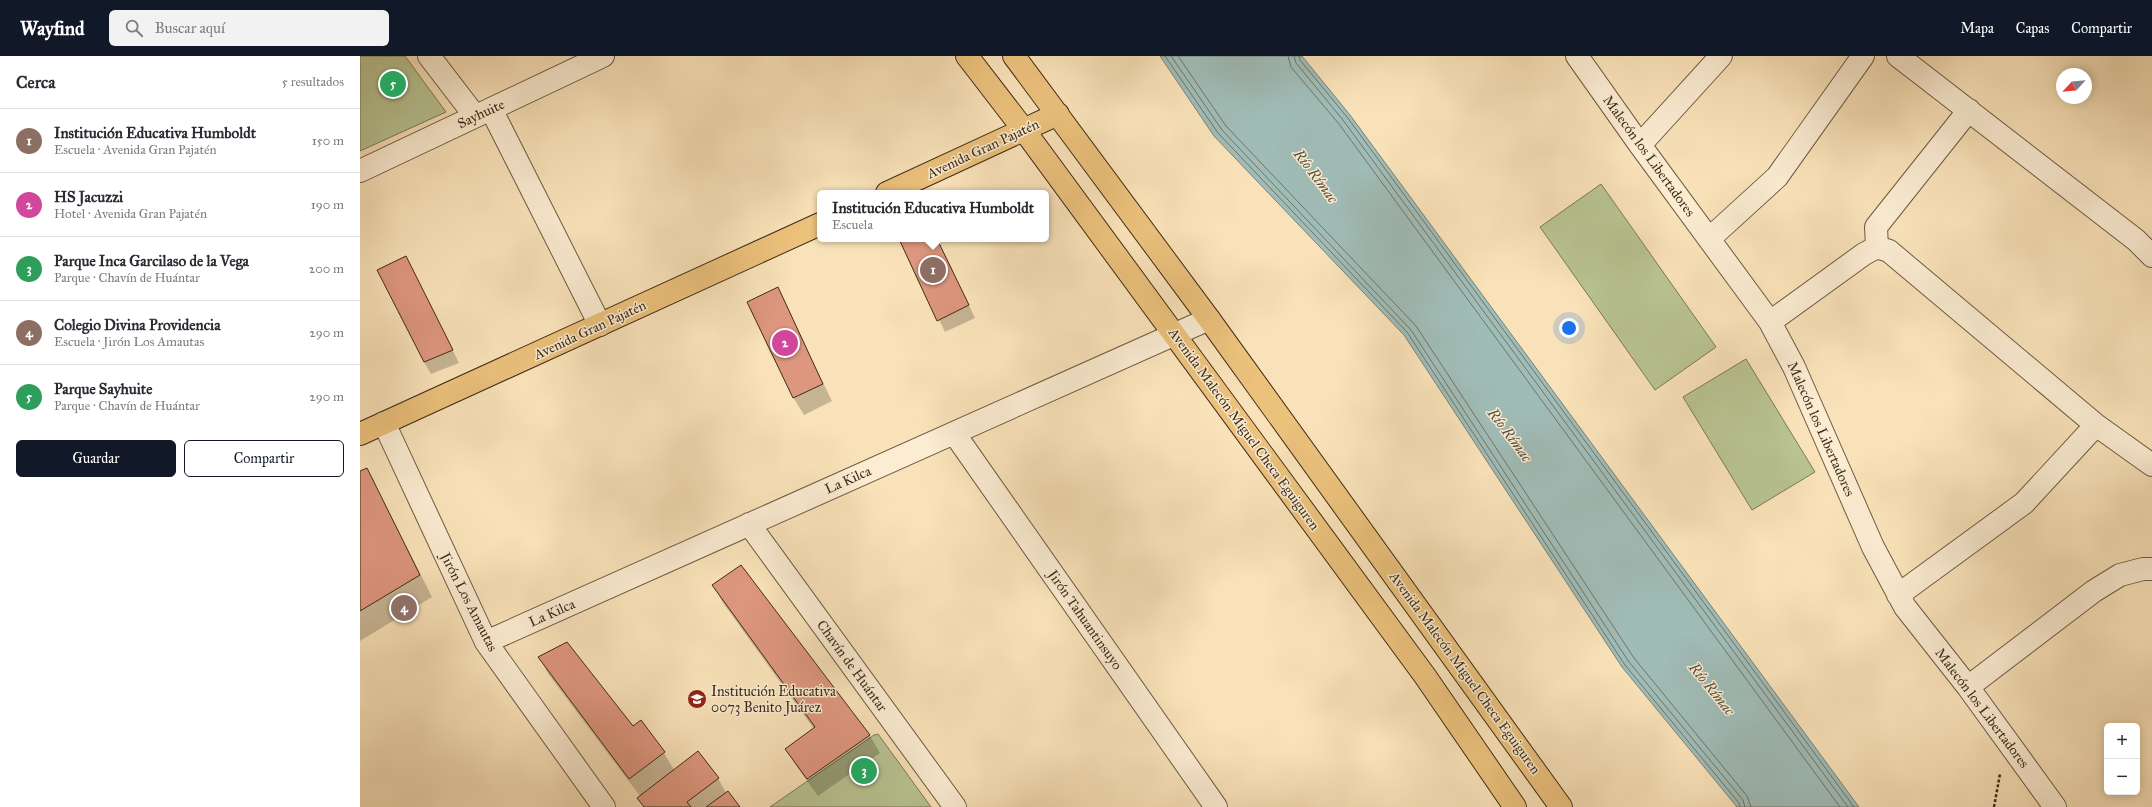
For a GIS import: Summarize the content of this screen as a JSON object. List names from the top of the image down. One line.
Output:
{"streets":{"main road":["Avenida Gran Pajatén","Avenida Malecón Miguel Checa Eguiguren"],"street":["Sayhuite","Malecón los Libertadores","La Kilca","Jirón Los Amautas","Jirón Tahuantinsuyo","Chavín de Huántar"]},"crossings":[["Avenida Gran Pajatén","Avenida Malecón Miguel Checa Eguiguren"],["Avenida Gran Pajatén","Jirón Los Amautas"],["Avenida Malecón Miguel Checa Eguiguren","La Kilca"],["La Kilca","Jirón Los Amautas"],["La Kilca","Jirón Tahuantinsuyo"],["La Kilca","Chavín de Huántar"]],"water":["Río Rímac"],"places":{"school or university":["Institución Educativa 0073 Benito Juárez"]},"north":"bottom left","page":{"header":"Wayfind","search":"Buscar aquí","nav":["Mapa","Capas","Compartir"],"heading":["Cerca","5 resultados"],"pins":["5","1","2","4","3"],"list":[{"mark":"1","name":"Institución Educativa Humboldt","note":"Escuela · Avenida Gran Pajatén","value":"150 m"},{"mark":"2","name":"HS Jacuzzi","note":"Hotel · Avenida Gran Pajatén","value":"190 m"},{"mark":"3","name":"Parque Inca Garcilaso de la Vega","note":"Parque · Chavín de Huántar","value":"200 m"},{"mark":"4","name":"Colegio Divina Providencia","note":"Escuela · Jirón Los Amautas","value":"290 m"},{"mark":"5","name":"Parque Sayhuite","note":"Parque · Chavín de Huántar","value":"290 m"}],"popup":["Institución Educativa Humboldt","Escuela"],"buttons":["Guardar","Compartir"],"map_buttons":["+","−"]}}
